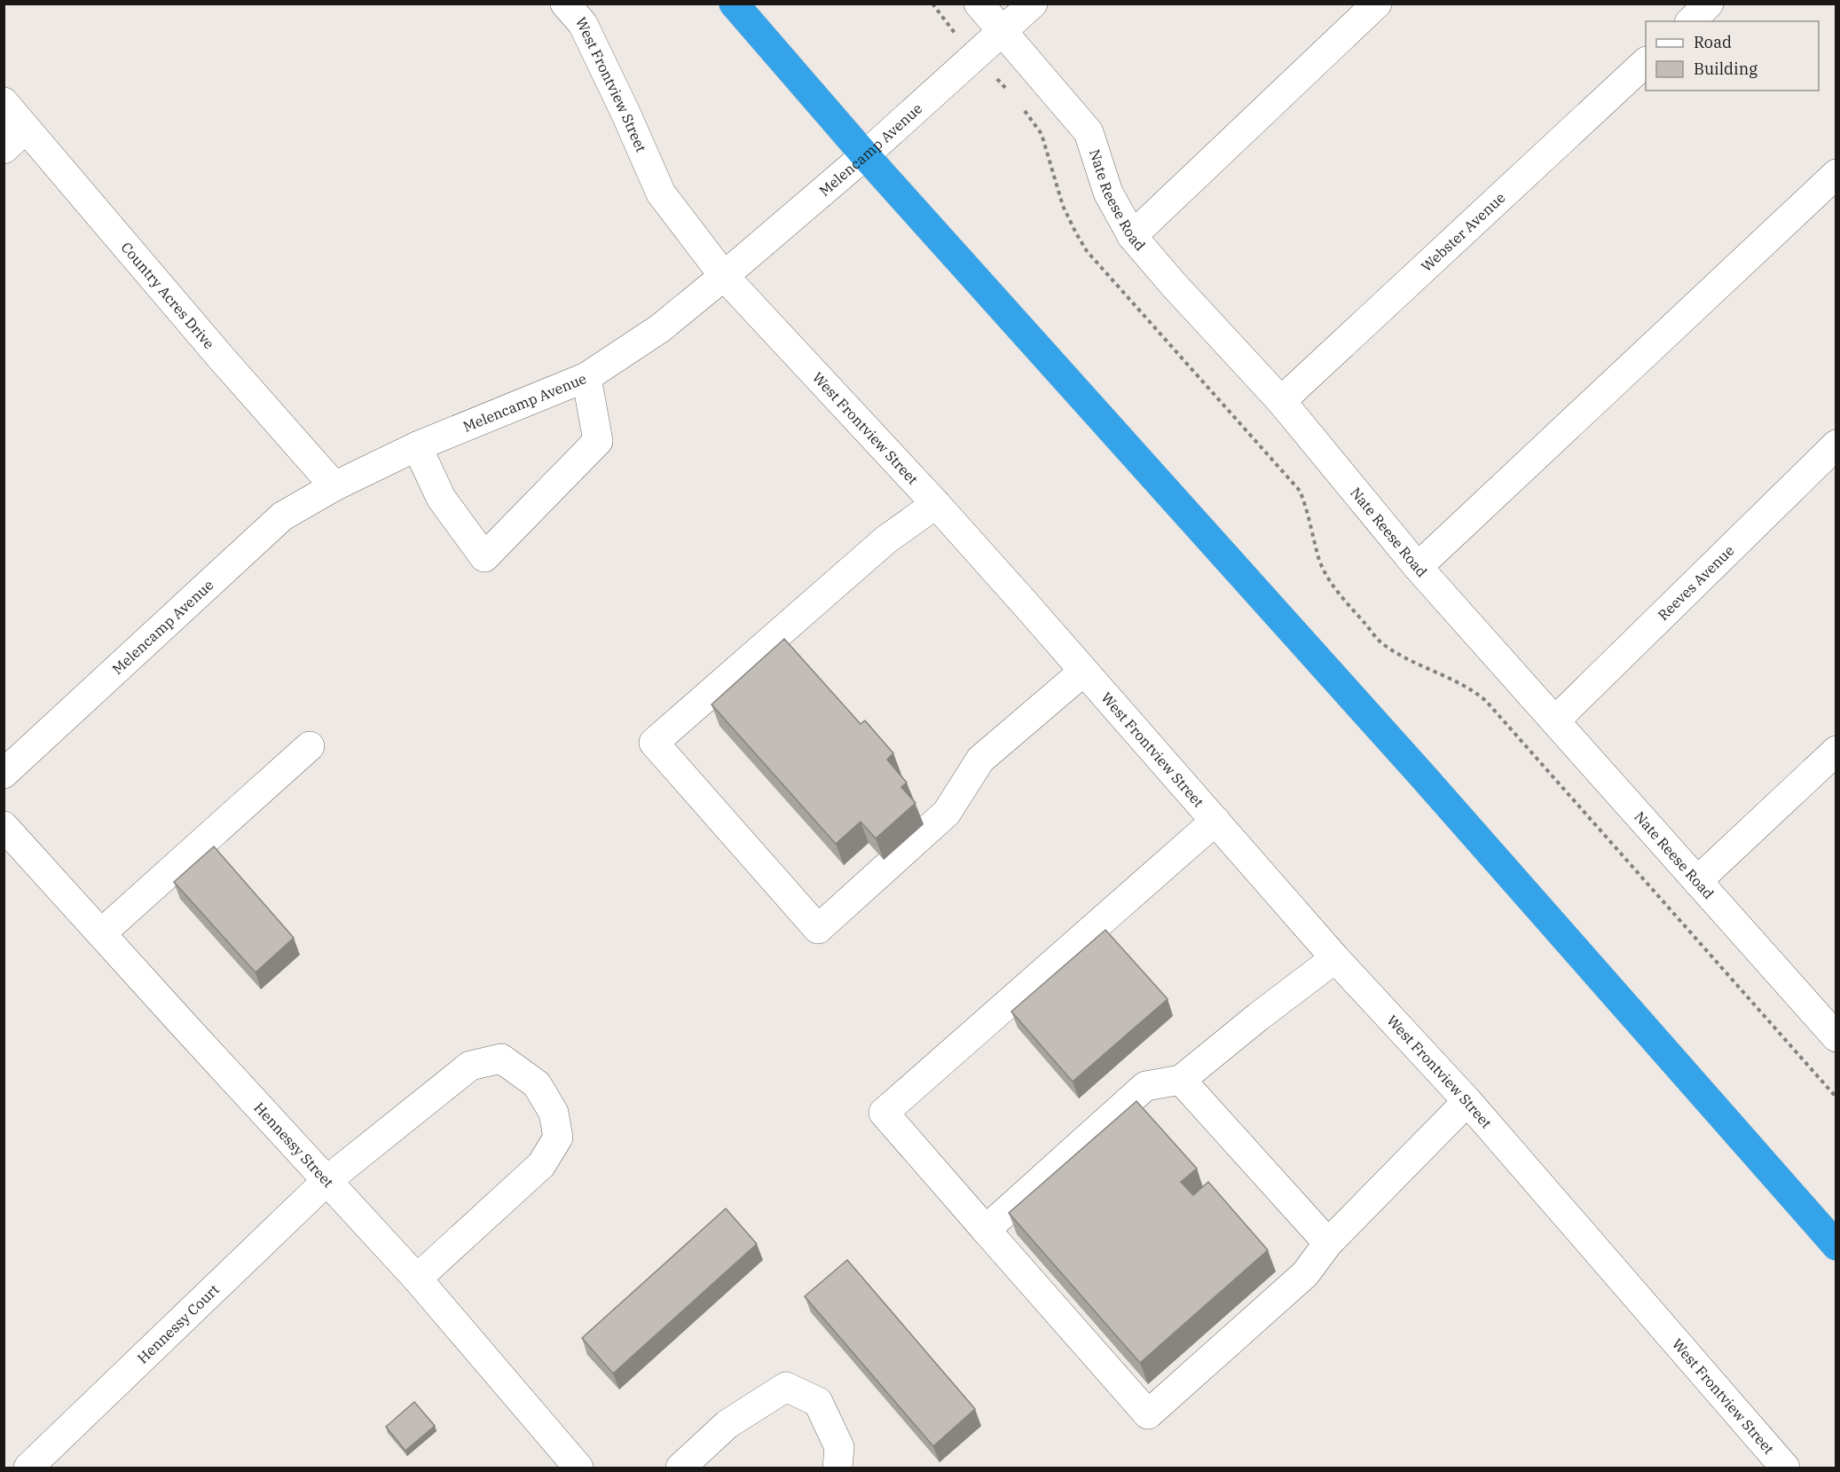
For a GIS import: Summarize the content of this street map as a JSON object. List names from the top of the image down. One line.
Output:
{"streets":{"street":["West Frontview Street","Melencamp Avenue","Nate Reese Road","Webster Avenue","Country Acres Drive","Reeves Avenue","Hennessy Street","Hennessy Court"]},"crossings":[["West Frontview Street","Melencamp Avenue"],["Melencamp Avenue","Nate Reese Road"],["Melencamp Avenue","Country Acres Drive"],["Nate Reese Road","Webster Avenue"],["Nate Reese Road","Reeves Avenue"],["Hennessy Street","Hennessy Court"]],"legend":["Road","Building"]}
